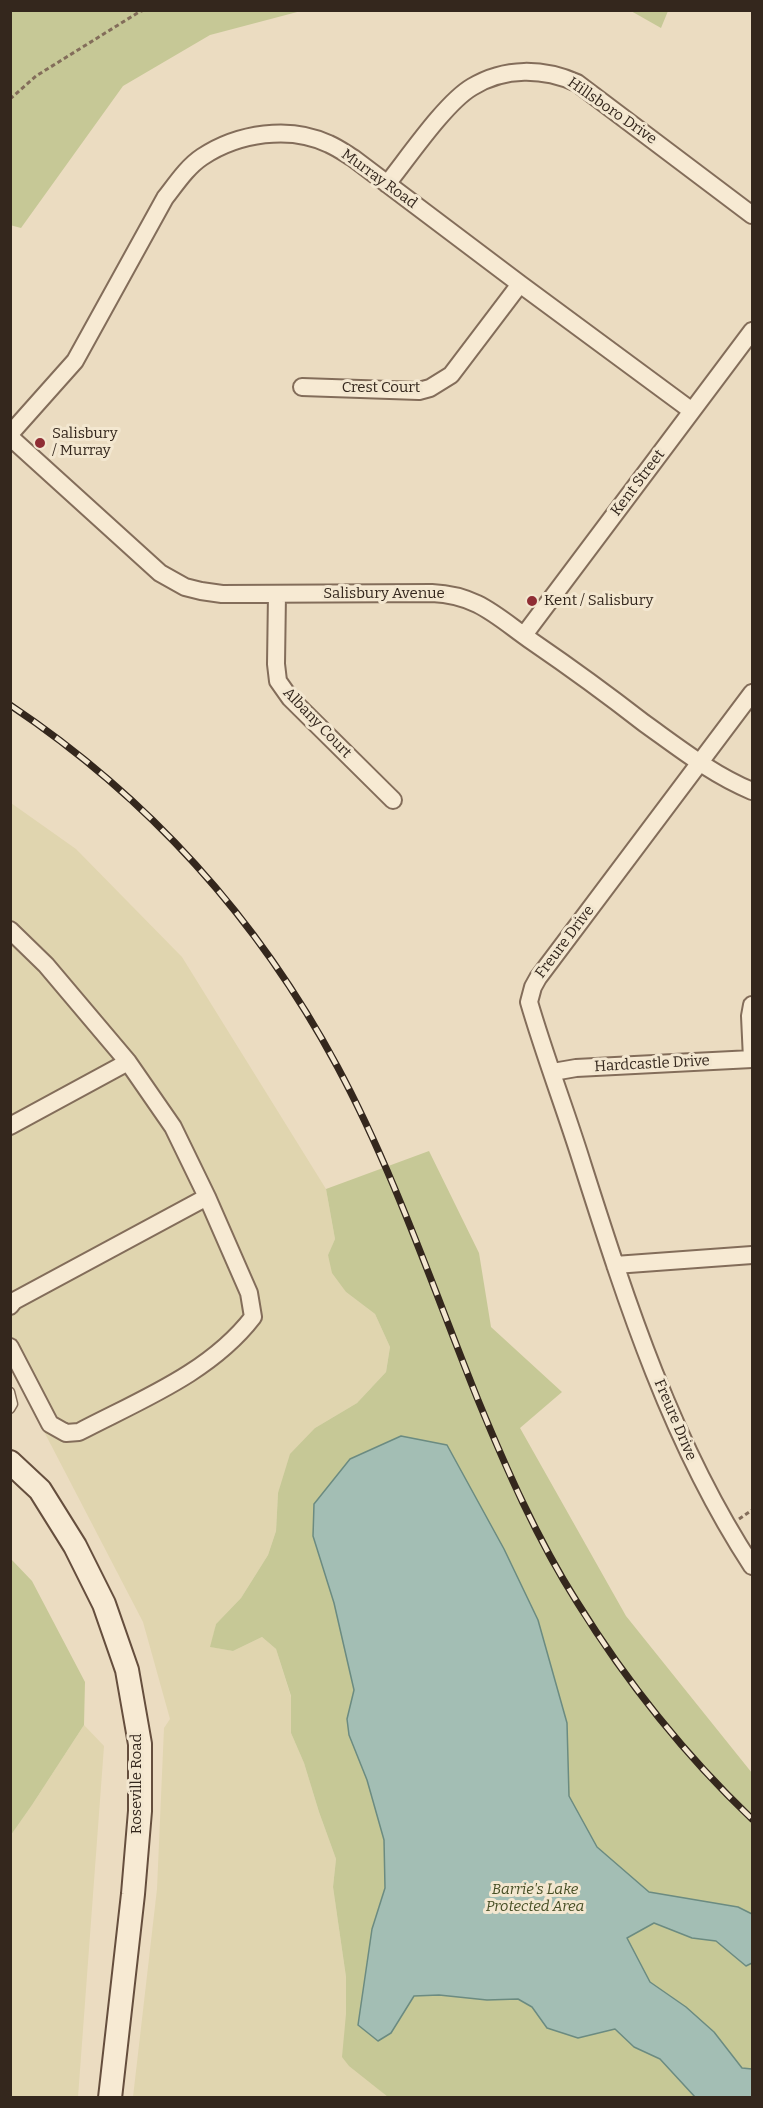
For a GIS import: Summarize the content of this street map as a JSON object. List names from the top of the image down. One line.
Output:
{"streets":{"main road":["Roseville Road"],"street":["Hillsboro Drive","Murray Road","Crest Court","Kent Street","Salisbury Avenue","Albany Court","Freure Drive","Hardcastle Drive"]},"crossings":[["Hillsboro Drive","Murray Road"],["Murray Road","Crest Court"],["Murray Road","Kent Street"],["Murray Road","Salisbury Avenue"],["Kent Street","Salisbury Avenue"],["Salisbury Avenue","Albany Court"],["Salisbury Avenue","Freure Drive"],["Freure Drive","Hardcastle Drive"]],"parks":["Barrie's Lake Protected Area"],"places":["Salisbury / Murray","Kent / Salisbury"]}
